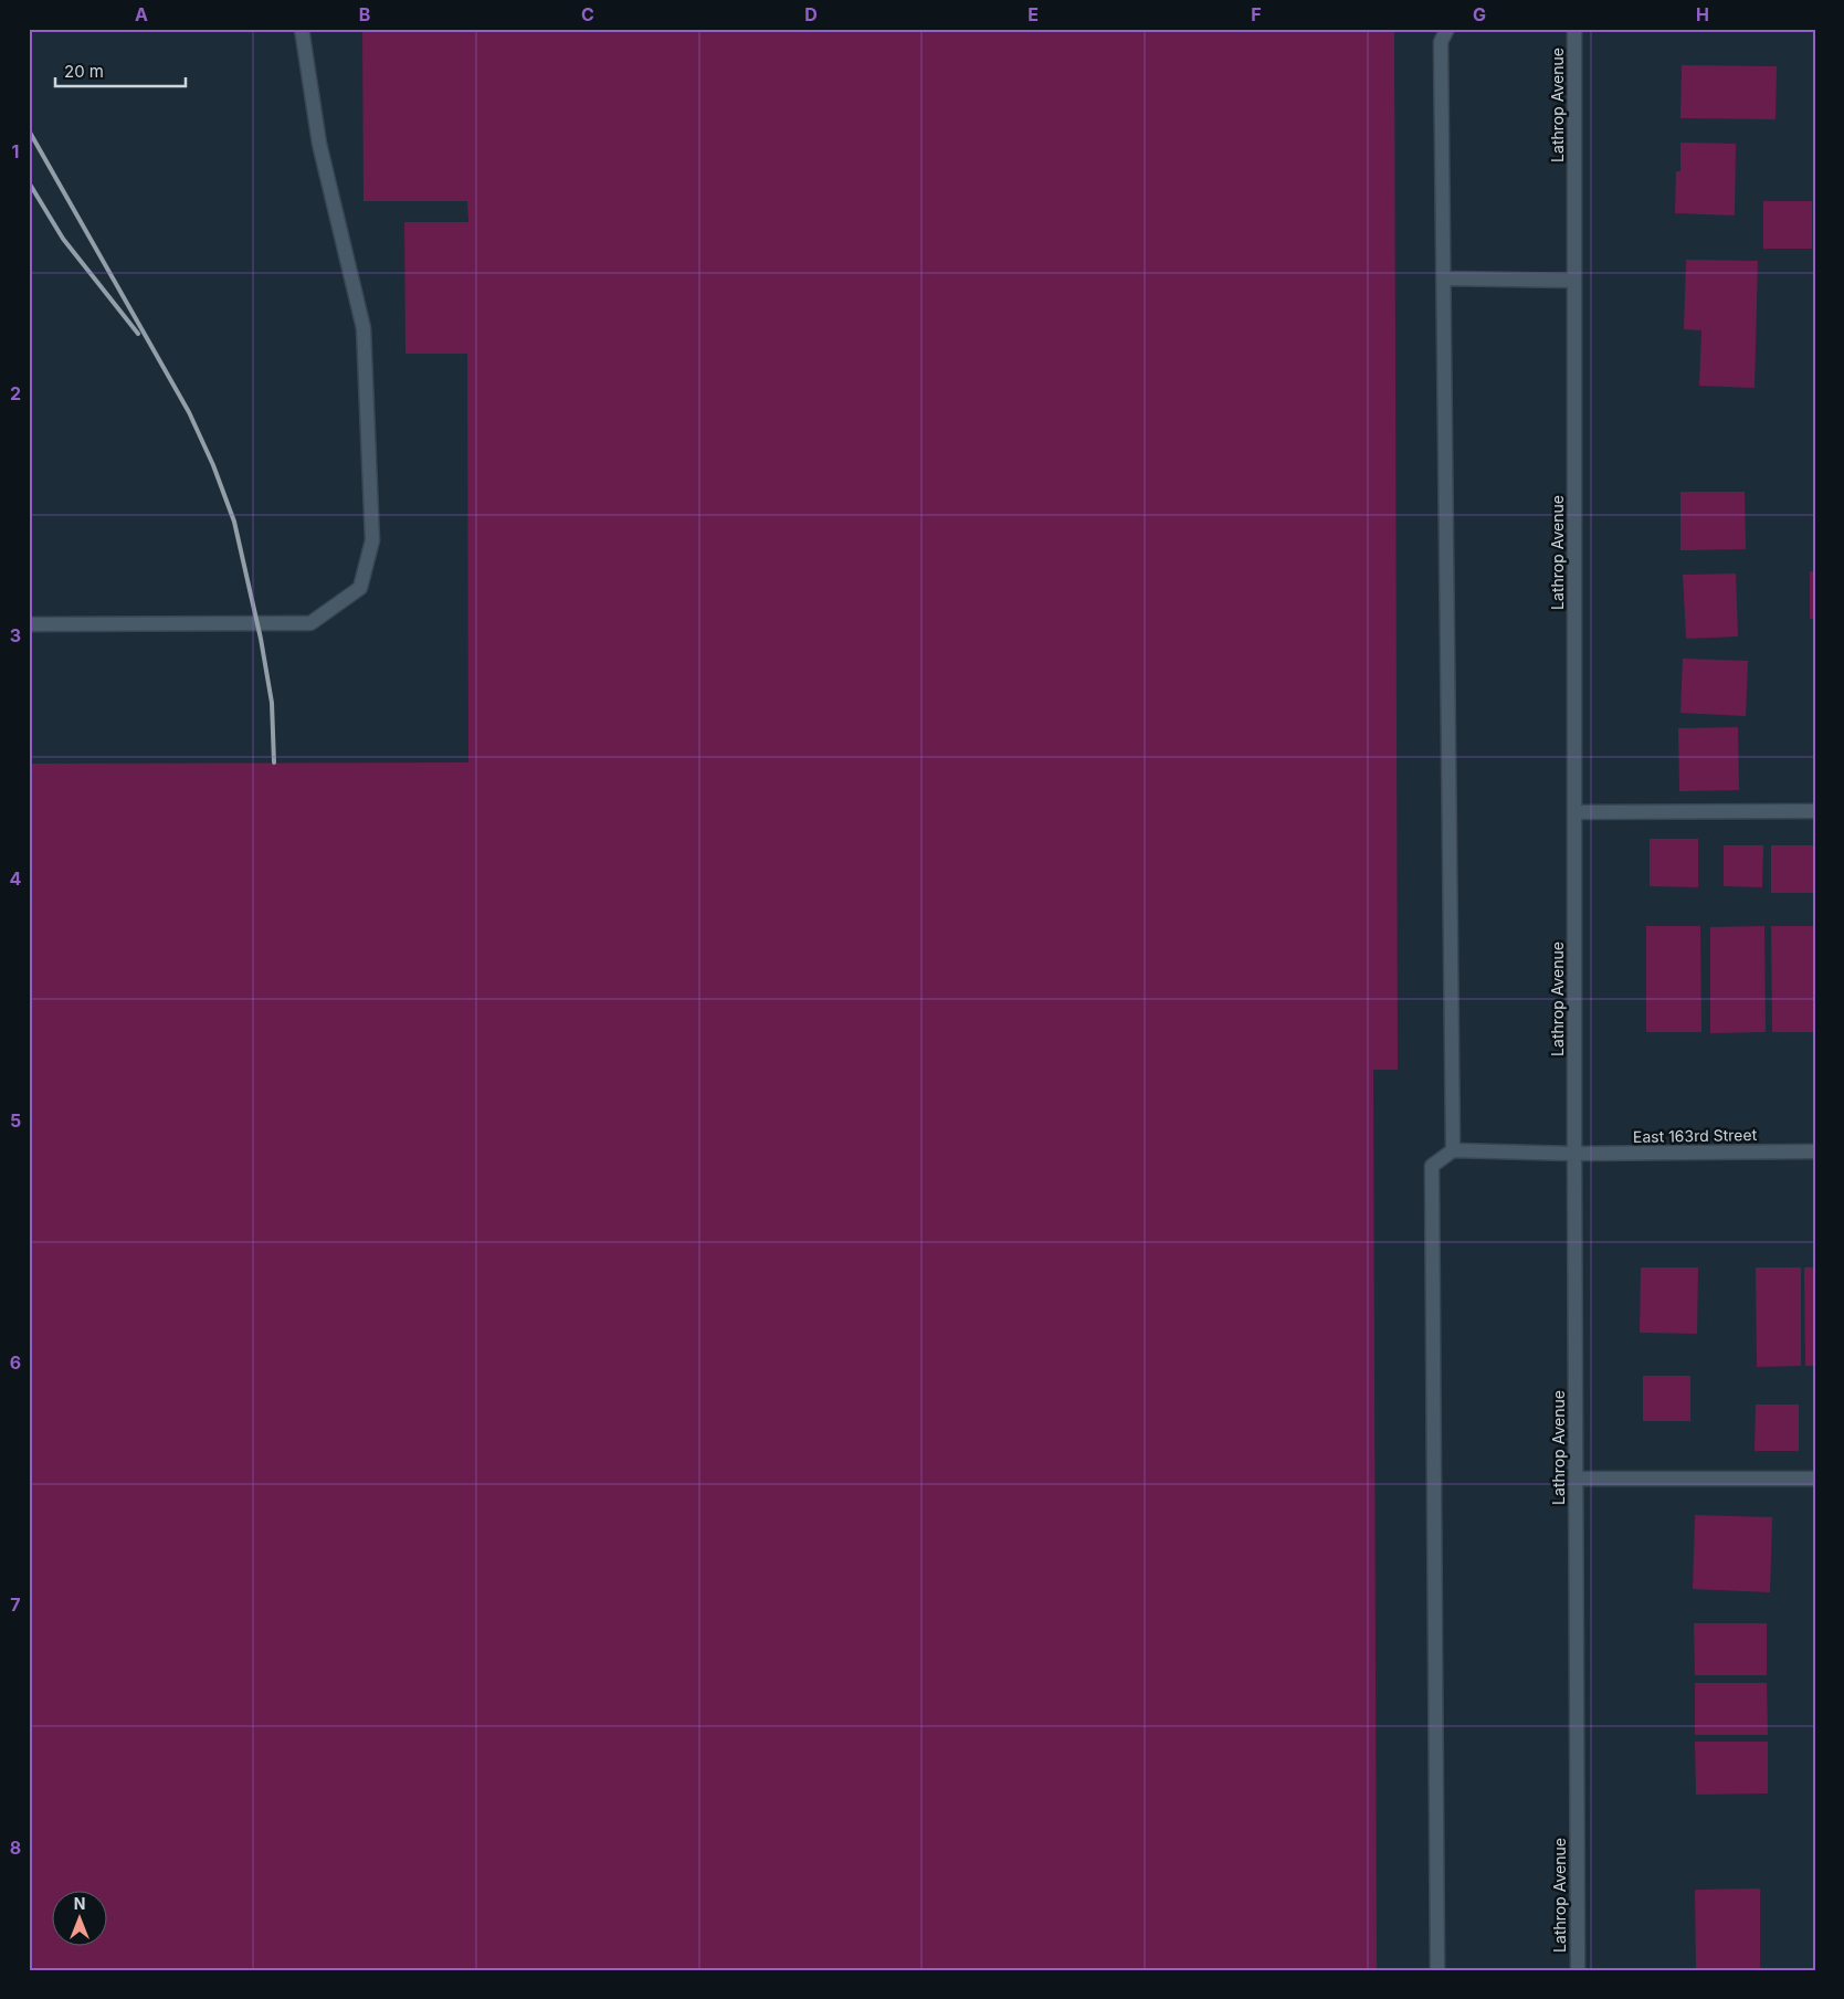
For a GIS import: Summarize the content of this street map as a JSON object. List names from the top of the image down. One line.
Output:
{"streets":{"street":["Lathrop Avenue","East 163rd Street"]},"crossings":[["Lathrop Avenue","East 163rd Street"]],"scale_bar":"20 m","north":"top","grid":{"columns":["A","B","C","D","E","F","G","H"],"rows":["1","2","3","4","5","6","7","8"]}}
